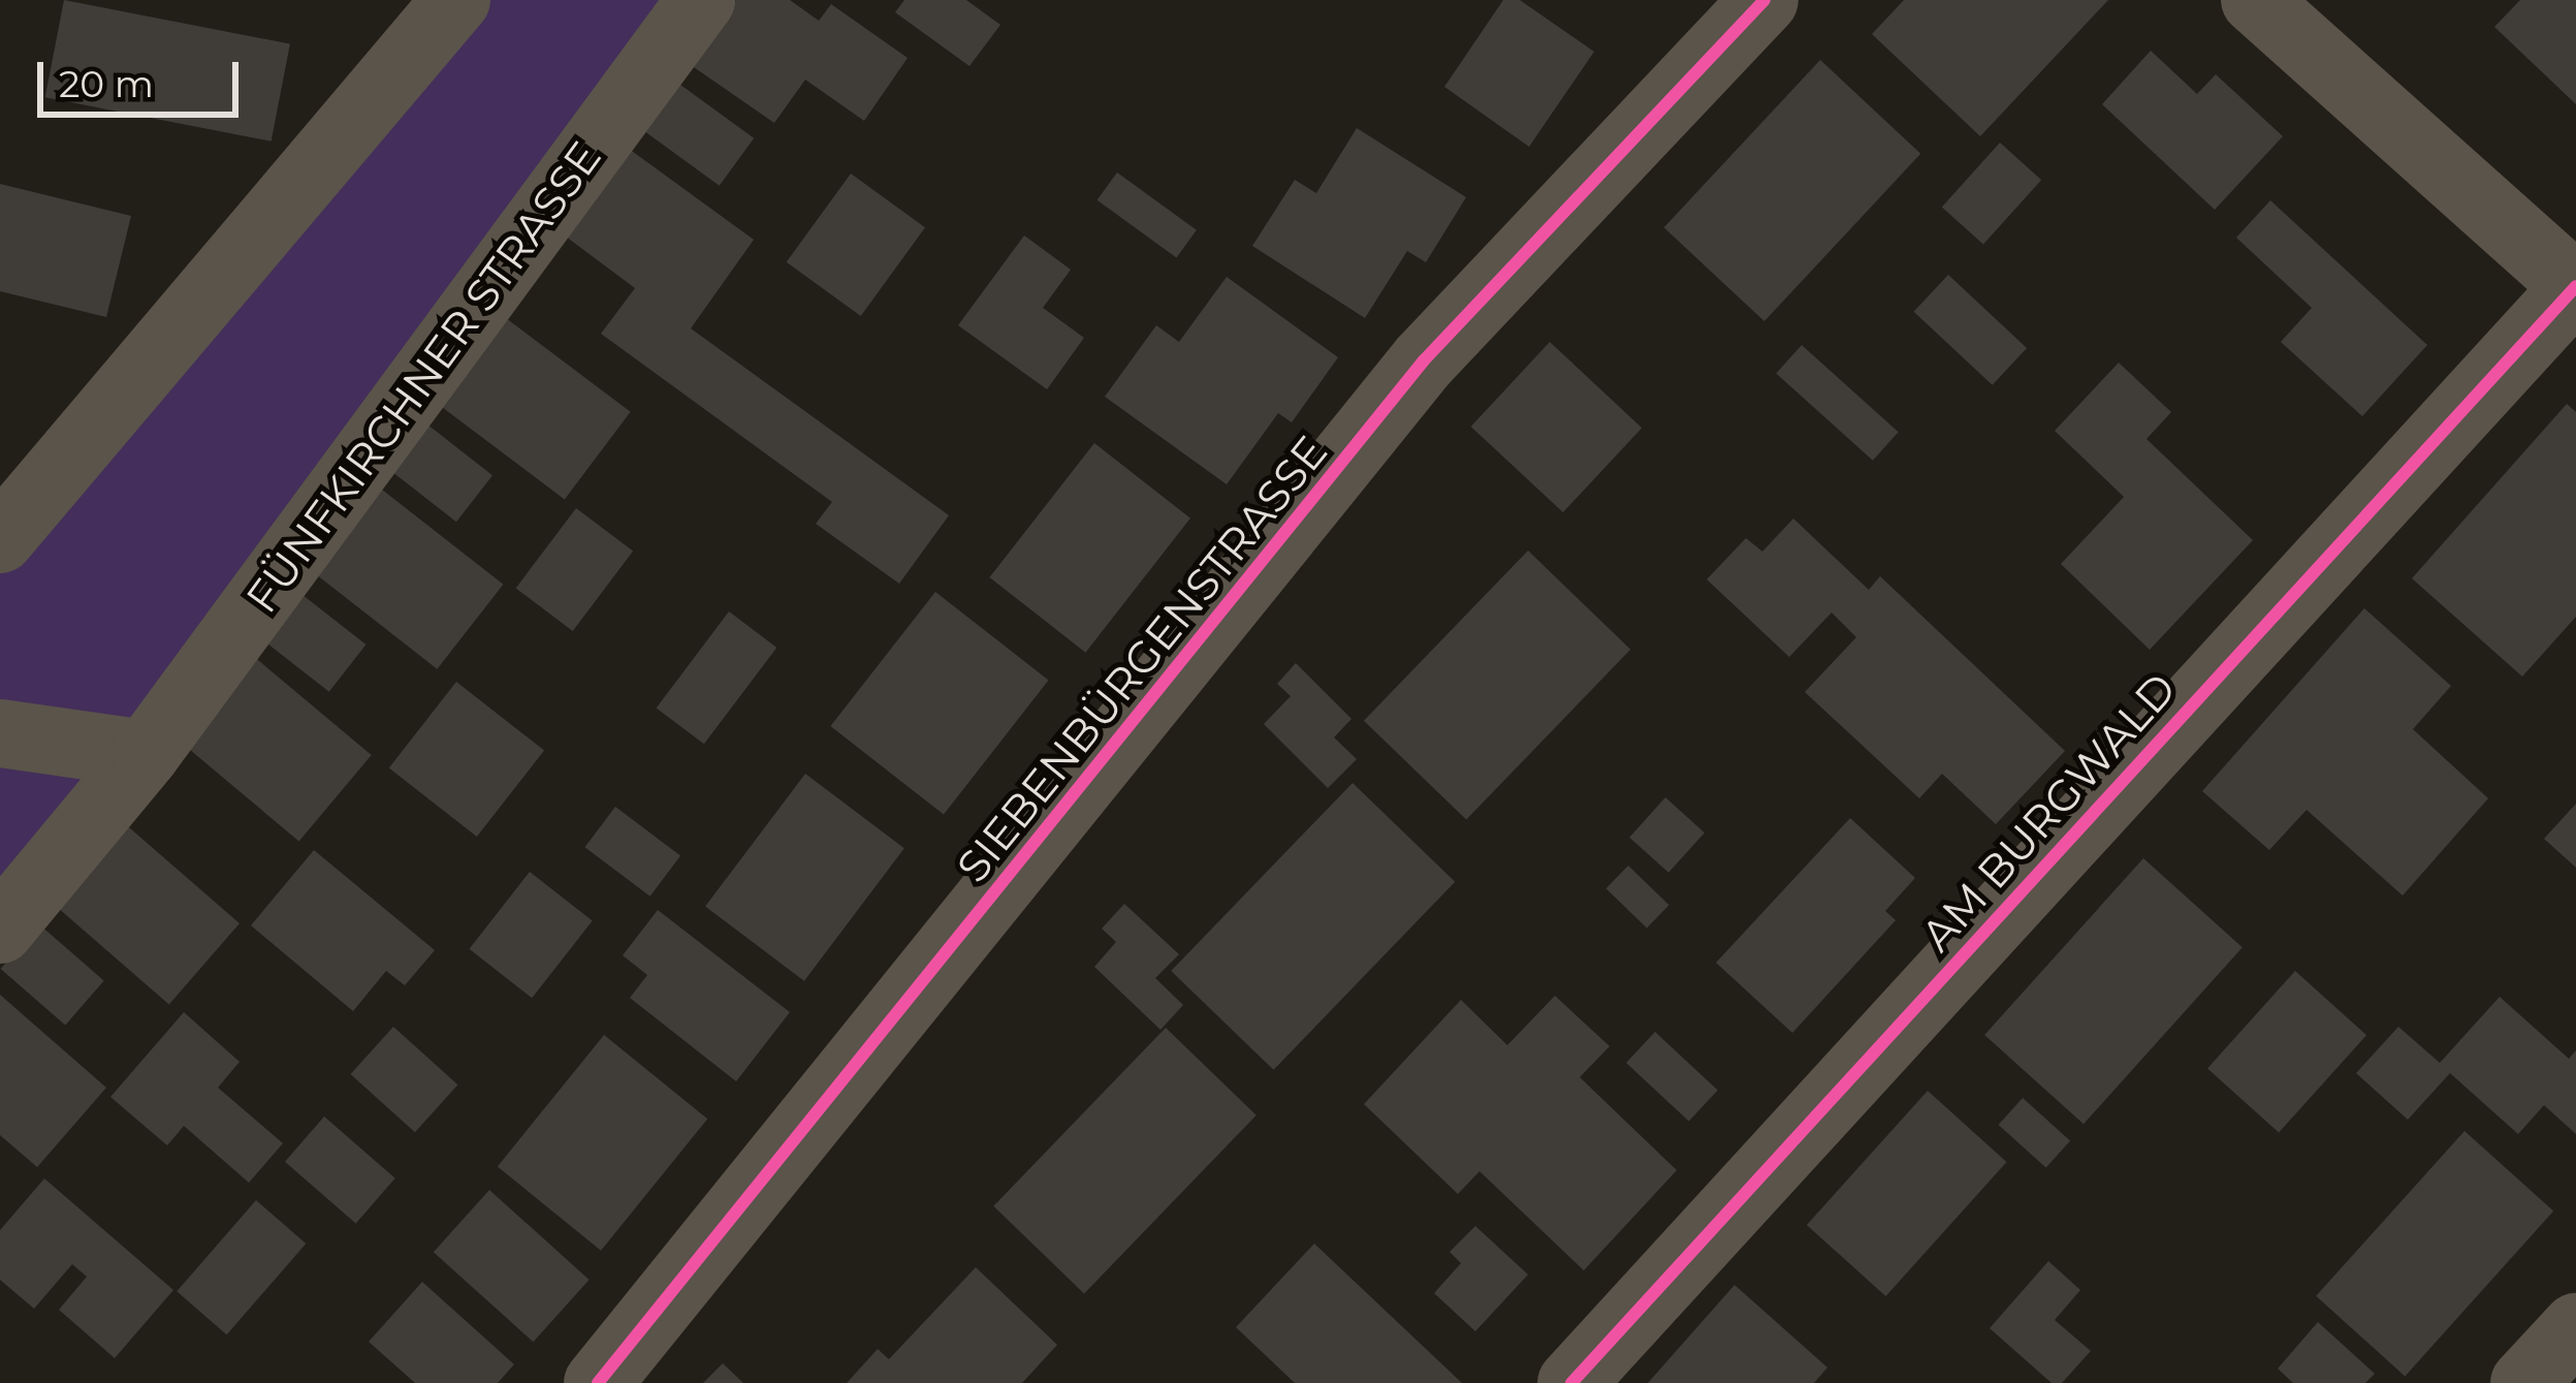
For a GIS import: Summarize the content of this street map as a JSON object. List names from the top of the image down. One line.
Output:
{"streets":{"street":["FÜNFKIRCHNER STRASSE","SIEBENBÜRGENSTRASSE","AM BURGWALD"]},"scale_bar":"20 m"}
